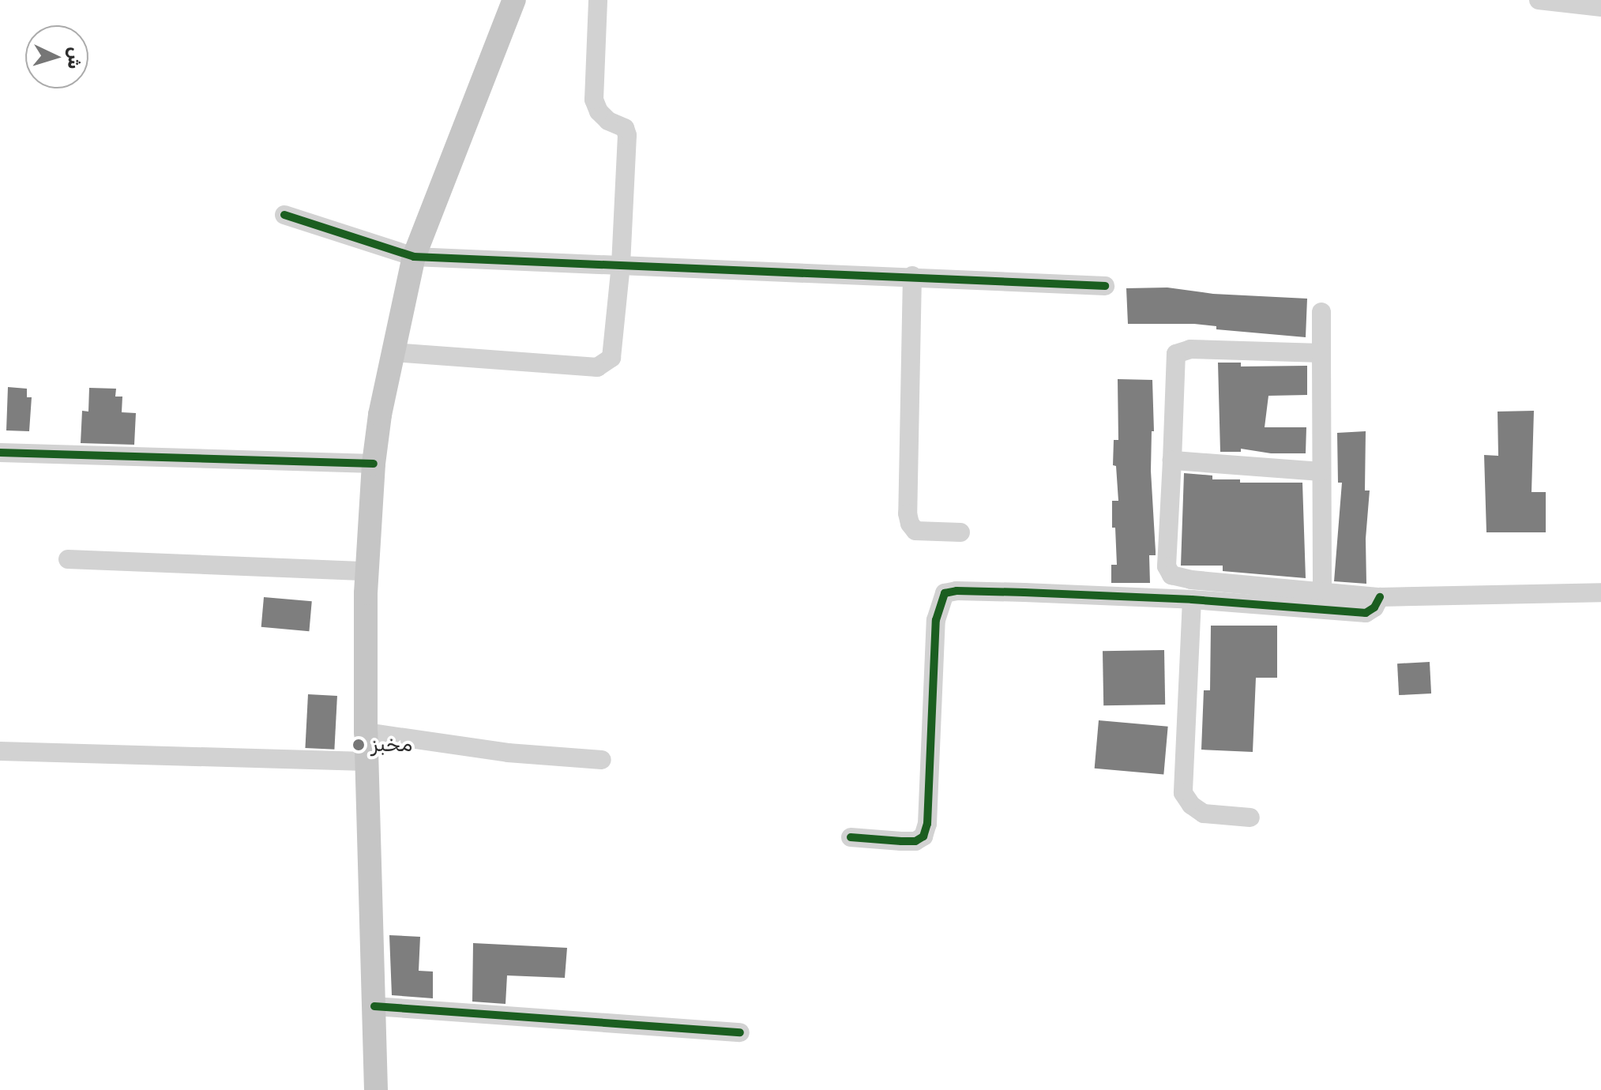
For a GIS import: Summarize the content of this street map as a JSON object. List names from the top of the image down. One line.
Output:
{"places":["مخبز"],"north":"right"}
